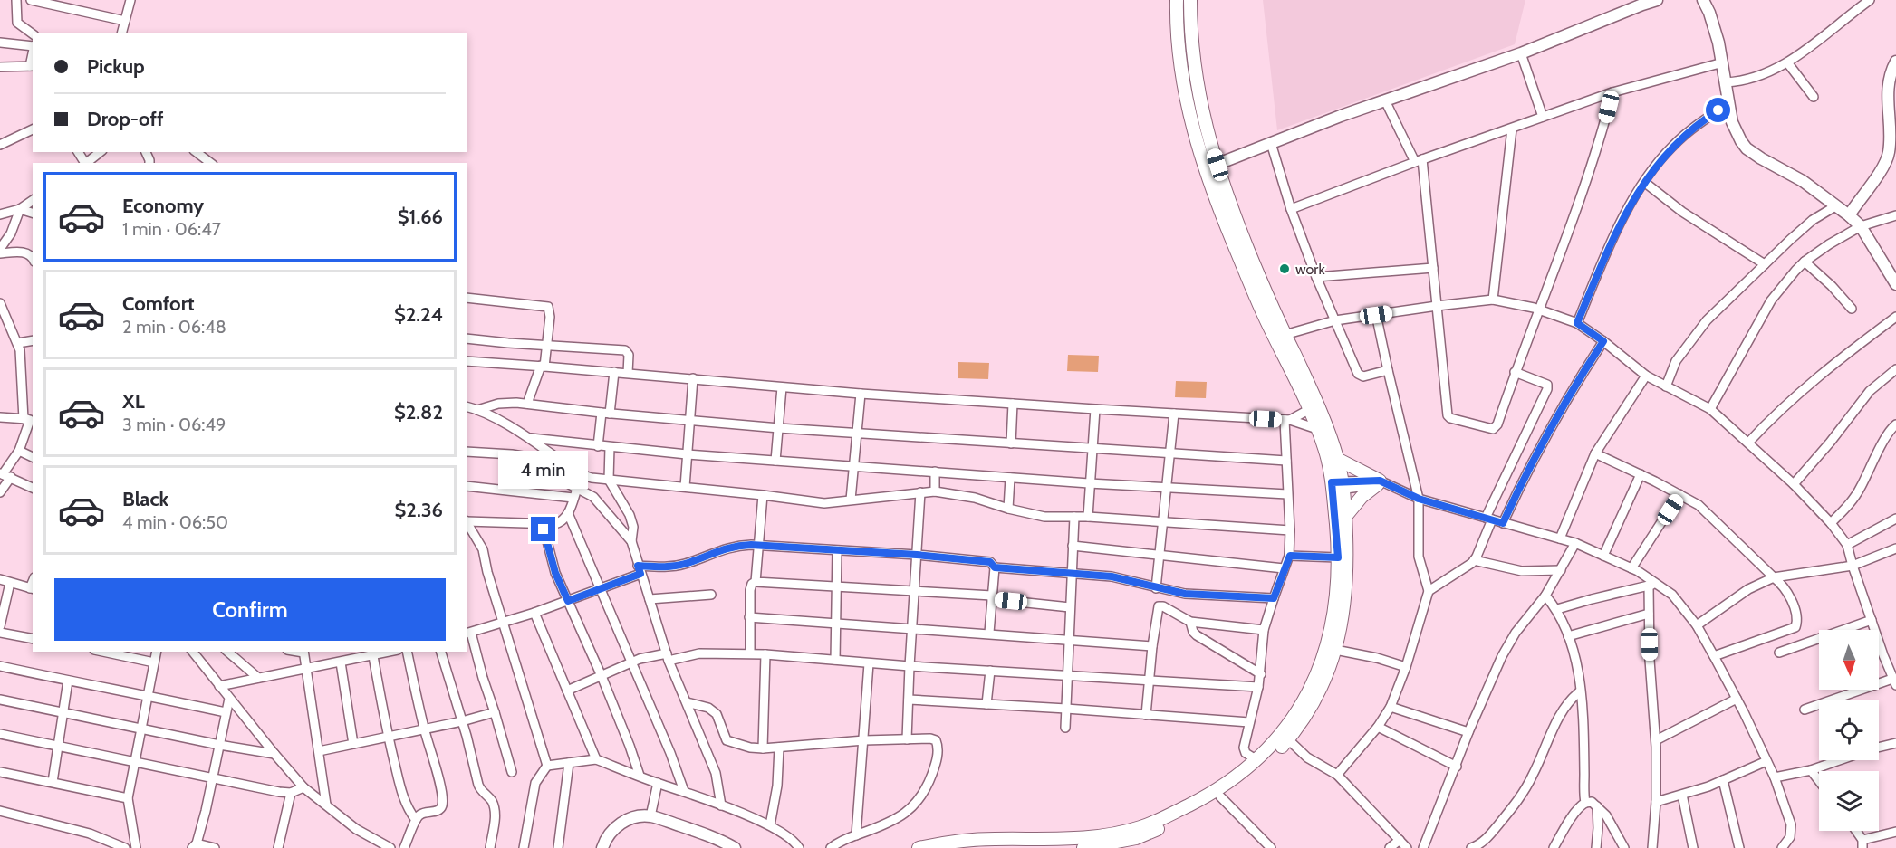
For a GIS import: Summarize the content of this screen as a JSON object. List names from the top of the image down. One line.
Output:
{"places":["work"],"north":"bottom","page":{"banner":["Pickup","Drop-off"],"list":[{"name":"Economy","note":"1 min · 06:47","value":"$1.66"},{"name":"Comfort","note":"2 min · 06:48","value":"$2.24"},{"name":"XL","note":"3 min · 06:49","value":"$2.82"},{"name":"Black","note":"4 min · 06:50","value":"$2.36"}],"bubble":"4 min","buttons":"Confirm"}}
